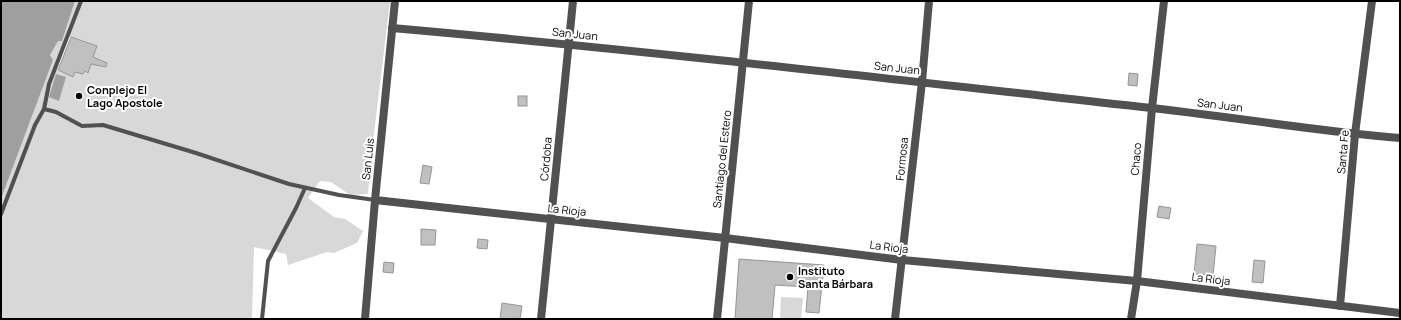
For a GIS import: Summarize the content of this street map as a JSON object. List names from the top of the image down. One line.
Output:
{"streets":{"street":["San Juan","Santa Fe","San Luis","Córdoba","Santiago del Estero","Formosa","Chaco","La Rioja"]},"crossings":[["San Juan","Santa Fe"],["San Juan","San Luis"],["San Juan","Córdoba"],["San Juan","Santiago del Estero"],["San Juan","Formosa"],["San Juan","Chaco"],["Santa Fe","La Rioja"],["San Luis","La Rioja"],["Córdoba","La Rioja"],["Santiago del Estero","La Rioja"],["Formosa","La Rioja"],["Chaco","La Rioja"]],"places":["Conplejo El Lago Apostole","Instituto Santa Bárbara"]}
